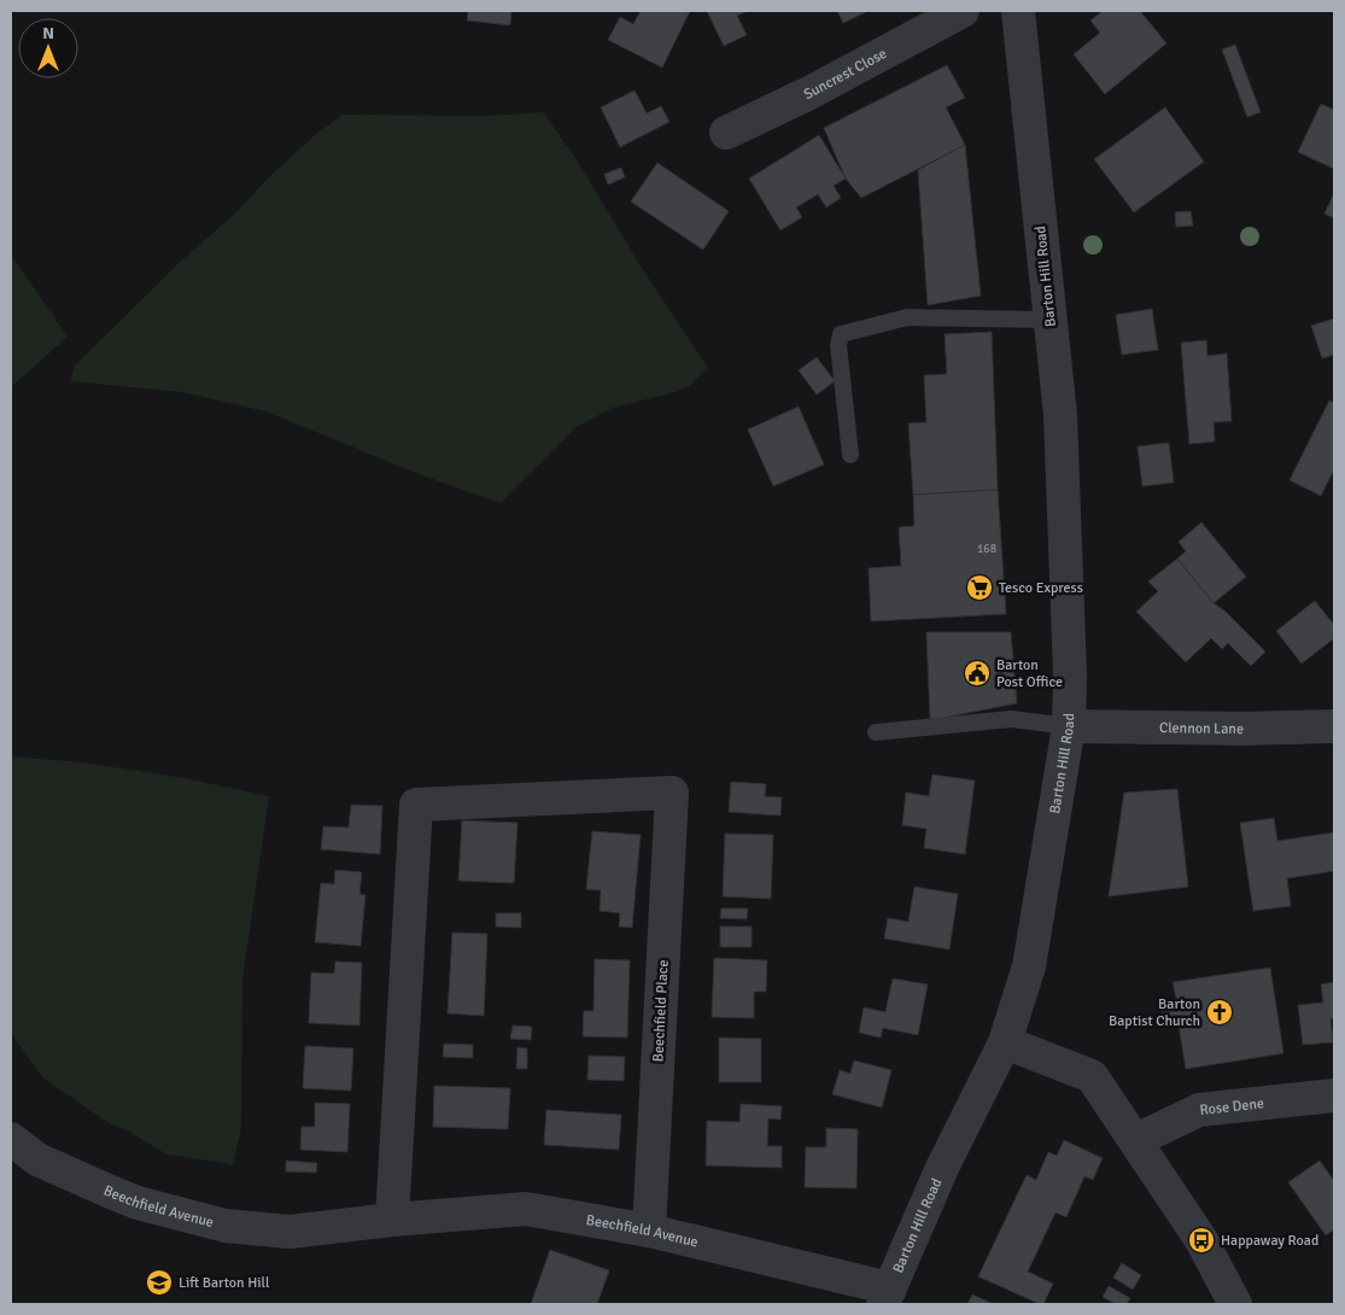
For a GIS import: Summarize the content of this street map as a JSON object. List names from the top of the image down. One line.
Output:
{"streets":{"street":["Suncrest Close","Barton Hill Road","Clennon Lane","Beechfield Place","Rose Dene","Beechfield Avenue"]},"crossings":[["Barton Hill Road","Clennon Lane"],["Barton Hill Road","Beechfield Avenue"],["Beechfield Place","Beechfield Avenue"]],"places":{"supermarket":["Tesco Express"],"public building":["Barton Post Office"],"church":["Barton Baptist Church"],"bus stop":["Happaway Road"],"school or university":["Lift Barton Hill"]},"house_numbers":["168"],"north":"top"}
